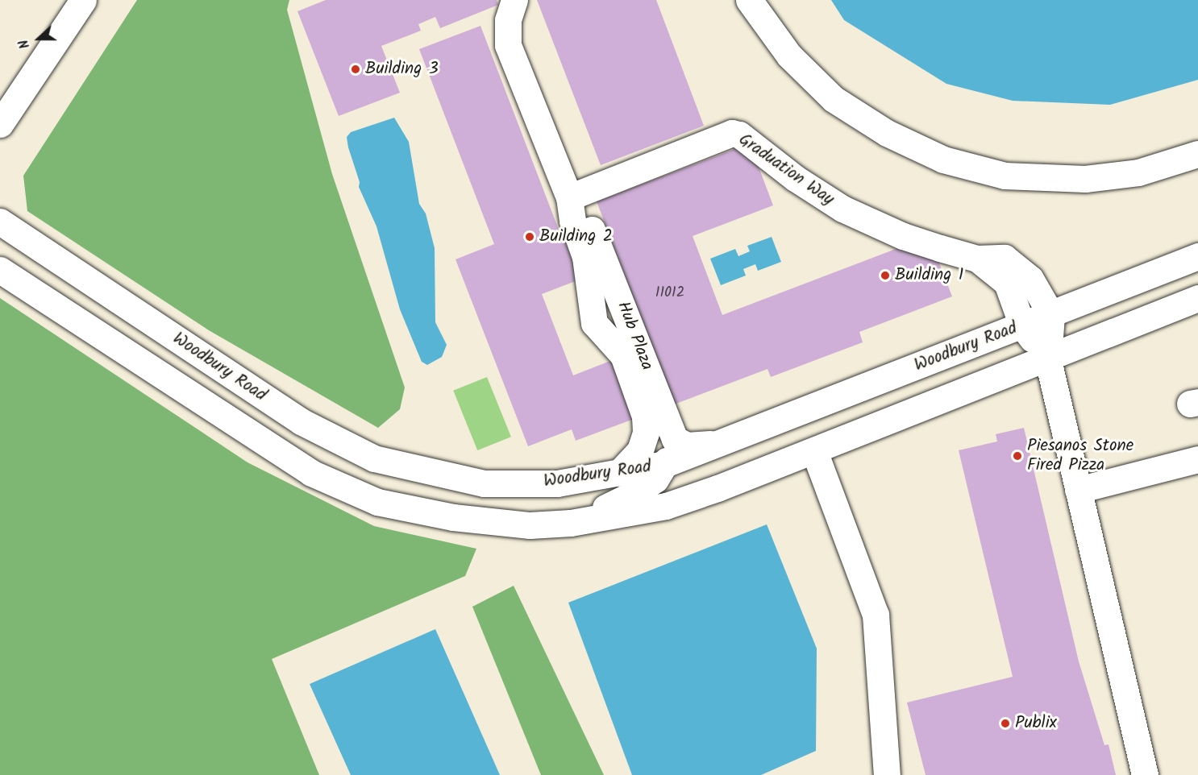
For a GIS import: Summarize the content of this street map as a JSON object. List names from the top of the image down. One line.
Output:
{"streets":{"main road":["Graduation Way","Hub Plaza","Woodbury Road"]},"crossings":[["Graduation Way","Hub Plaza"],["Graduation Way","Woodbury Road"],["Hub Plaza","Woodbury Road"]],"places":["Building 3","Building 2","Building 1","Piesanos Stone Fired Pizza","Publix"],"house_numbers":["11012"],"north":"left"}
